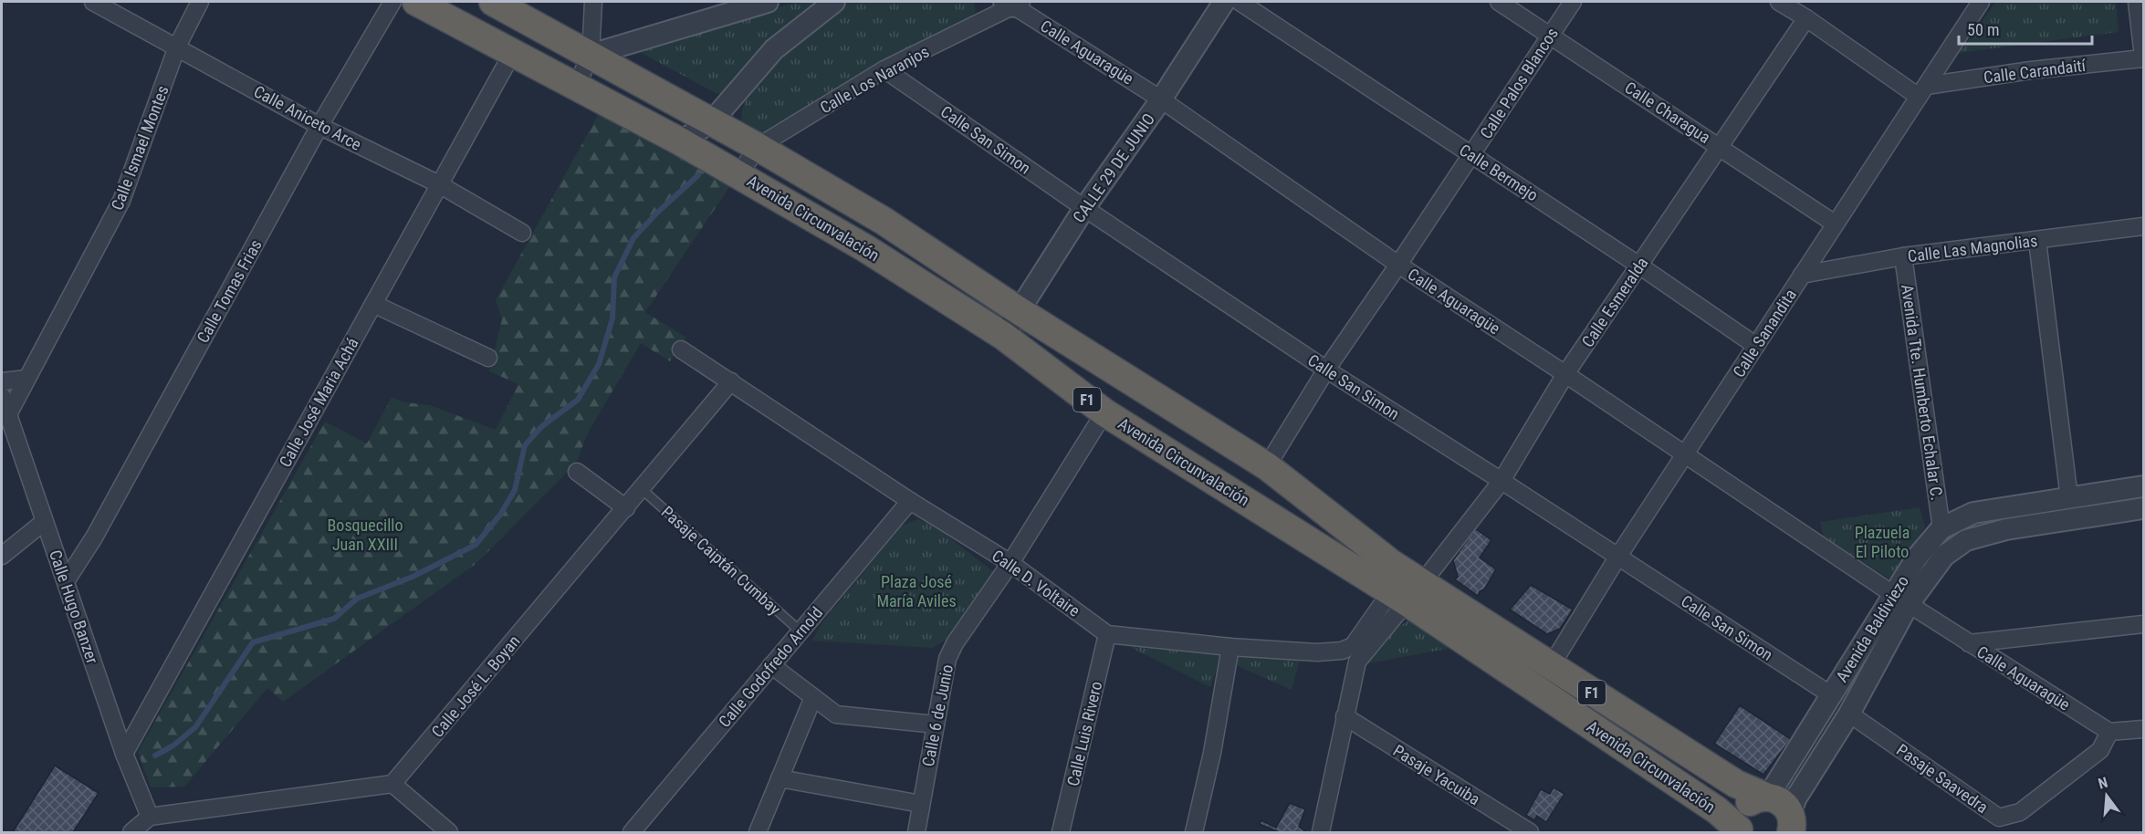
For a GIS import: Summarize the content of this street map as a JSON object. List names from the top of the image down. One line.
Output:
{"streets":{"highway":["Avenida Circunvalación","F1"],"street":["Calle Aguaragüe","Calle Carandaití","Calle Los Naranjos","Calle Palos Blancos","Calle Charagua","Calle Aniceto Arce","Calle San Simon","Calle Ismael Montes","CALLE 29 DE JUNIO","Calle Bermejo","Calle Las Magnolias","Calle Tomas Frias","Calle Esmeralda","Calle Sanandita","Avenida Tte. Humberto Echalar C.","Calle José Maria Achá","Calle D. Voltaire","Calle Hugo Banzer","Avenida Baldiviezo","Calle Godofredo Arnold","Calle José L. Boyan","Calle 6 de Junio","Calle Luis Rivero","Pasaje Yacuiba","Pasaje Saavedra"],"lane":["Pasaje Caiptán Cumbay"]},"crossings":[["Calle Aguaragüe","Calle Los Naranjos"],["Calle Aguaragüe","Calle Palos Blancos"],["Calle Aguaragüe","CALLE 29 DE JUNIO"],["Calle Aguaragüe","Calle Esmeralda"],["Calle Aguaragüe","Calle Sanandita"],["Calle Aguaragüe","Avenida Baldiviezo"],["Calle Aguaragüe","Pasaje Saavedra"],["Calle Carandaití","Calle Sanandita"],["Calle Los Naranjos","Calle San Simon"],["Calle Los Naranjos","Avenida Circunvalación"],["Calle Palos Blancos","Calle Charagua"],["Calle Palos Blancos","Calle San Simon"],["Calle Palos Blancos","Calle Bermejo"],["Calle Palos Blancos","Avenida Circunvalación"],["Calle Charagua","Calle Esmeralda"],["Calle Charagua","Calle Sanandita"],["Calle Aniceto Arce","Calle Ismael Montes"],["Calle Aniceto Arce","Calle Tomas Frias"],["Calle Aniceto Arce","Calle José Maria Achá"],["Calle San Simon","CALLE 29 DE JUNIO"],["Calle San Simon","Calle Esmeralda"],["Calle San Simon","Calle Sanandita"],["Calle San Simon","Avenida Baldiviezo"],["Calle Ismael Montes","Calle Hugo Banzer"],["CALLE 29 DE JUNIO","Avenida Circunvalación"],["Calle Bermejo","Calle Esmeralda"],["Calle Bermejo","Calle Sanandita"],["Avenida Circunvalación","Calle Esmeralda"],["Avenida Circunvalación","Calle Sanandita"],["Avenida Circunvalación","F1"],["Avenida Circunvalación","Calle José Maria Achá"],["Avenida Circunvalación","Avenida Baldiviezo"],["Avenida Circunvalación","Calle 6 de Junio"],["Calle Las Magnolias","Calle Sanandita"],["Calle Las Magnolias","Avenida Tte. Humberto Echalar C."],["Calle Tomas Frias","Calle Hugo Banzer"],["Avenida Tte. Humberto Echalar C.","Avenida Baldiviezo"],["F1","Avenida Baldiviezo"],["Calle José Maria Achá","Calle Hugo Banzer"],["Pasaje Caiptán Cumbay","Calle Godofredo Arnold"],["Pasaje Caiptán Cumbay","Calle José L. Boyan"],["Calle D. Voltaire","Calle Godofredo Arnold"],["Calle D. Voltaire","Calle José L. Boyan"],["Calle D. Voltaire","Calle 6 de Junio"],["Calle D. Voltaire","Calle Luis Rivero"],["Avenida Baldiviezo","Pasaje Saavedra"]],"parks":["Bosquecillo Juan XXIII","Plazuela El Piloto","Plaza José María Aviles"],"scale_bar":"50 m","north":"top"}
